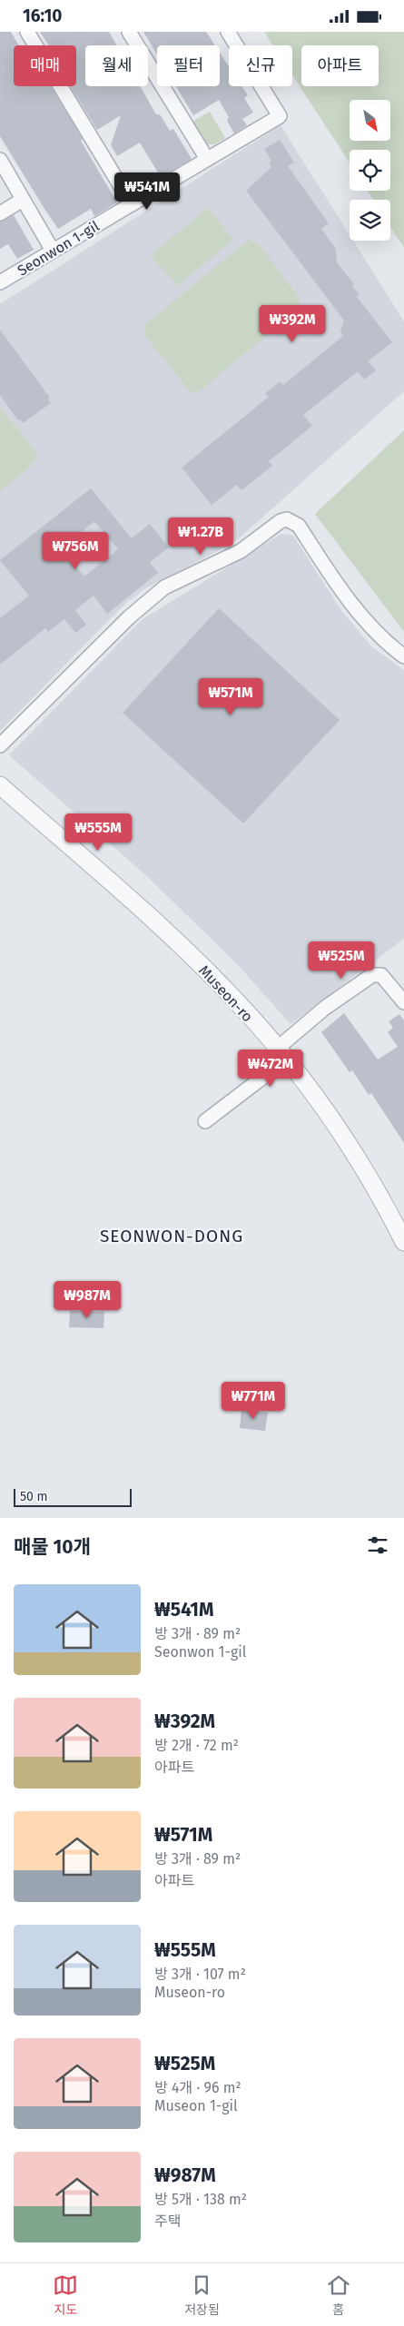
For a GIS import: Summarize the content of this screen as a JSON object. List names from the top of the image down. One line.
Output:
{"streets":{"street":["Seonwon 1-gil","Museon-ro"]},"districts":["SEONWON-DONG"],"scale_bar":"50 m","north":"bottom right","page":{"status":"16:10","chip":["매매","월세","필터","신규","아파트"],"price":["₩541M","₩392M","₩1.27B","₩756M","₩571M","₩555M","₩525M","₩472M","₩987M","₩771M"],"scale":"50 m","heading":"매물 10개","list":[{"name":"₩541M","note":"방 3개 · 89 m² · Seonwon 1-gil"},{"name":"₩392M","note":"방 2개 · 72 m² · 아파트"},{"name":"₩571M","note":"방 3개 · 89 m² · 아파트"},{"name":"₩555M","note":"방 3개 · 107 m² · Museon-ro"},{"name":"₩525M","note":"방 4개 · 96 m² · Museon 1-gil"},{"name":"₩987M","note":"방 5개 · 138 m² · 주택"}],"tabs":["지도","저장됨","홈"]}}
